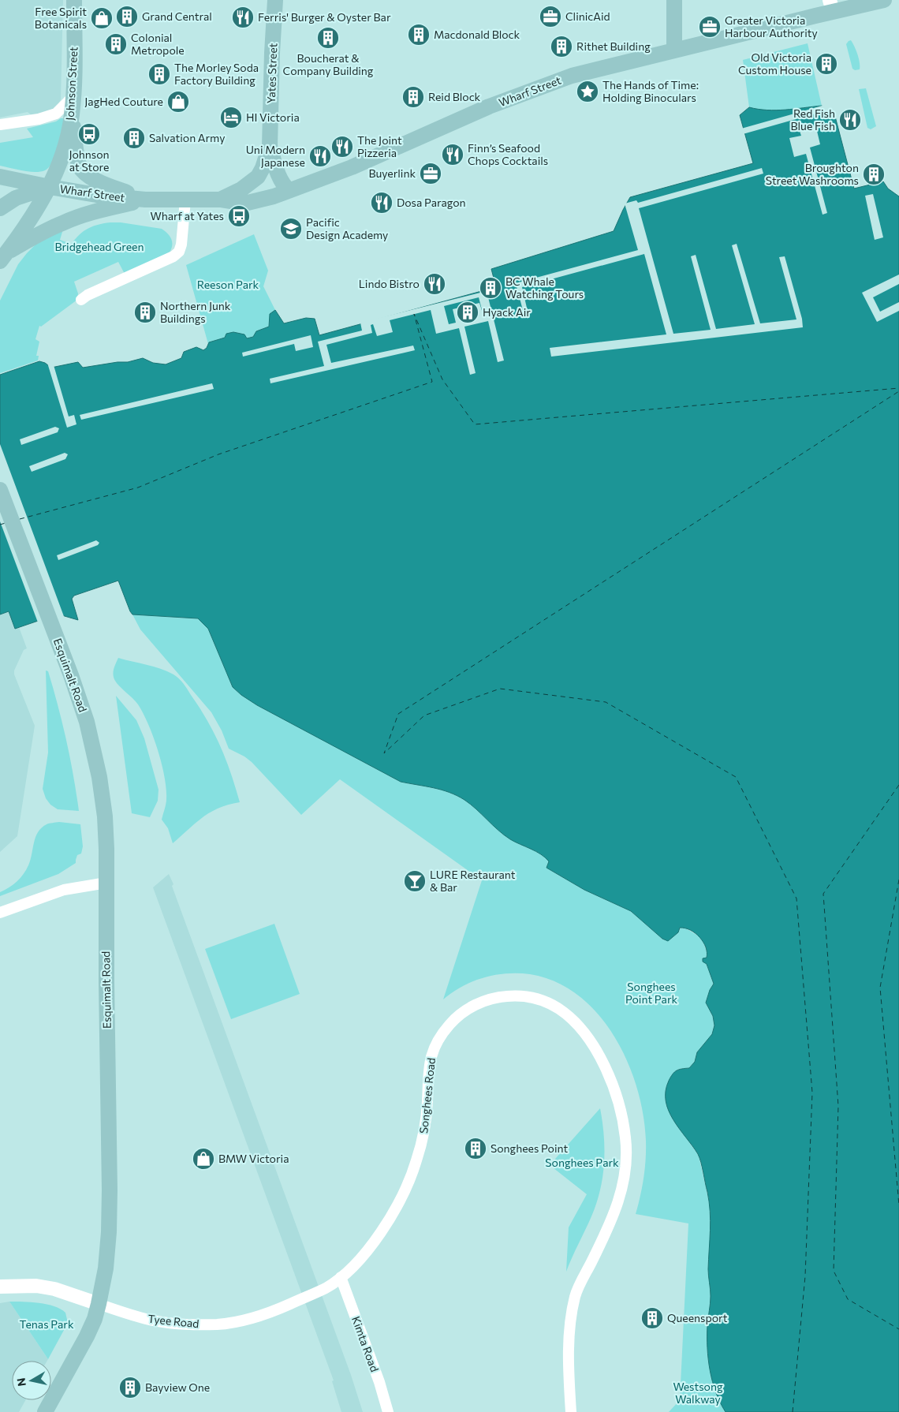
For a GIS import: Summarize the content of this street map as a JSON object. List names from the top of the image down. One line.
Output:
{"streets":{"main road":["Yates Street","Johnson Street","Wharf Street","Esquimalt Road"],"street":["Songhees Road","Tyee Road","Kimta Road"]},"crossings":[["Yates Street","Wharf Street"],["Johnson Street","Wharf Street"],["Esquimalt Road","Tyee Road"],["Songhees Road","Tyee Road"],["Songhees Road","Kimta Road"],["Tyee Road","Kimta Road"]],"parks":["Bridgehead Green","Reeson Park","Songhees Point Park","Songhees Park","Tenas Park","Westsong Walkway"],"places":{"building":["Grand Central","Macdonald Block","Boucherat & Company Building","Colonial Metropole","Rithet Building","Old Victoria Custom House","The Morley Soda Factory Building","Reid Block","Salvation Army","Broughton Street Washrooms","BC Whale Watching Tours","Northern Junk Buildings","Hyack Air","Songhees Point","Queensport","Bayview One"],"office":["ClinicAid","Greater Victoria Harbour Authority","Buyerlink"],"restaurant":["Ferris' Burger & Oyster Bar","Red Fish Blue Fish","The Joint Pizzeria","Finn’s Seafood Chops Cocktails","Uni Modern Japanese","Dosa Paragon","Lindo Bistro"],"shop":["Free Spirit Botanicals","JagHed Couture","BMW Victoria"],"place":["The Hands of Time: Holding Binoculars"],"hotel":["HI Victoria"],"bus stop":["Johnson at Store","Wharf at Yates"],"school or university":["Pacific Design Academy"],"bar":["LURE Restaurant & Bar"]},"north":"left"}
